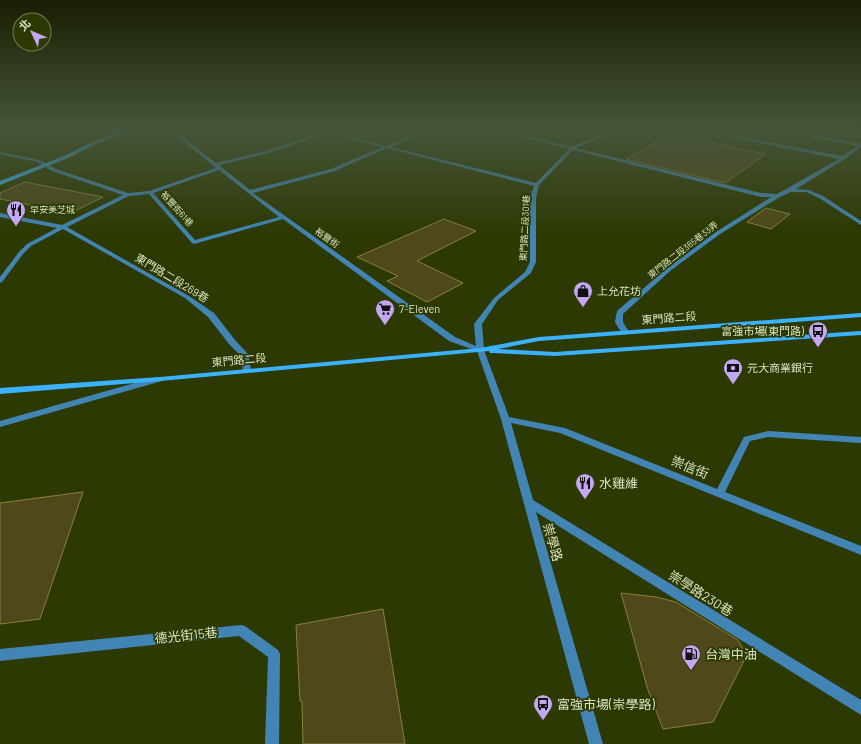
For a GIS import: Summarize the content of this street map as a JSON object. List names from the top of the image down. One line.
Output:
{"streets":{"main road":["東門路二段"],"street":["裕豐街61巷","東門路二段301巷","裕豐街","東門路二段365巷33弄","東門路二段269巷","崇信街","崇學路","崇學路230巷","德光街15巷"]},"crossings":[["裕豐街61巷","裕豐街"],["東門路二段301巷","裕豐街"],["東門路二段301巷","東門路二段"],["東門路二段301巷","崇學路"],["裕豐街","東門路二段"],["裕豐街","崇學路"],["東門路二段365巷33弄","東門路二段"],["東門路二段269巷","東門路二段"],["東門路二段","崇學路"],["崇信街","崇學路"],["崇學路","崇學路230巷"]],"places":{"restaurant":["早安美芝城","水雞維"],"shop":["上允花坊"],"supermarket":["7-Eleven"],"bus stop":["富強市場(東門路)","富強市場(崇學路)"],"bank":["元大商業銀行"],"fuel station":["台灣中油"]},"north":"top left"}
